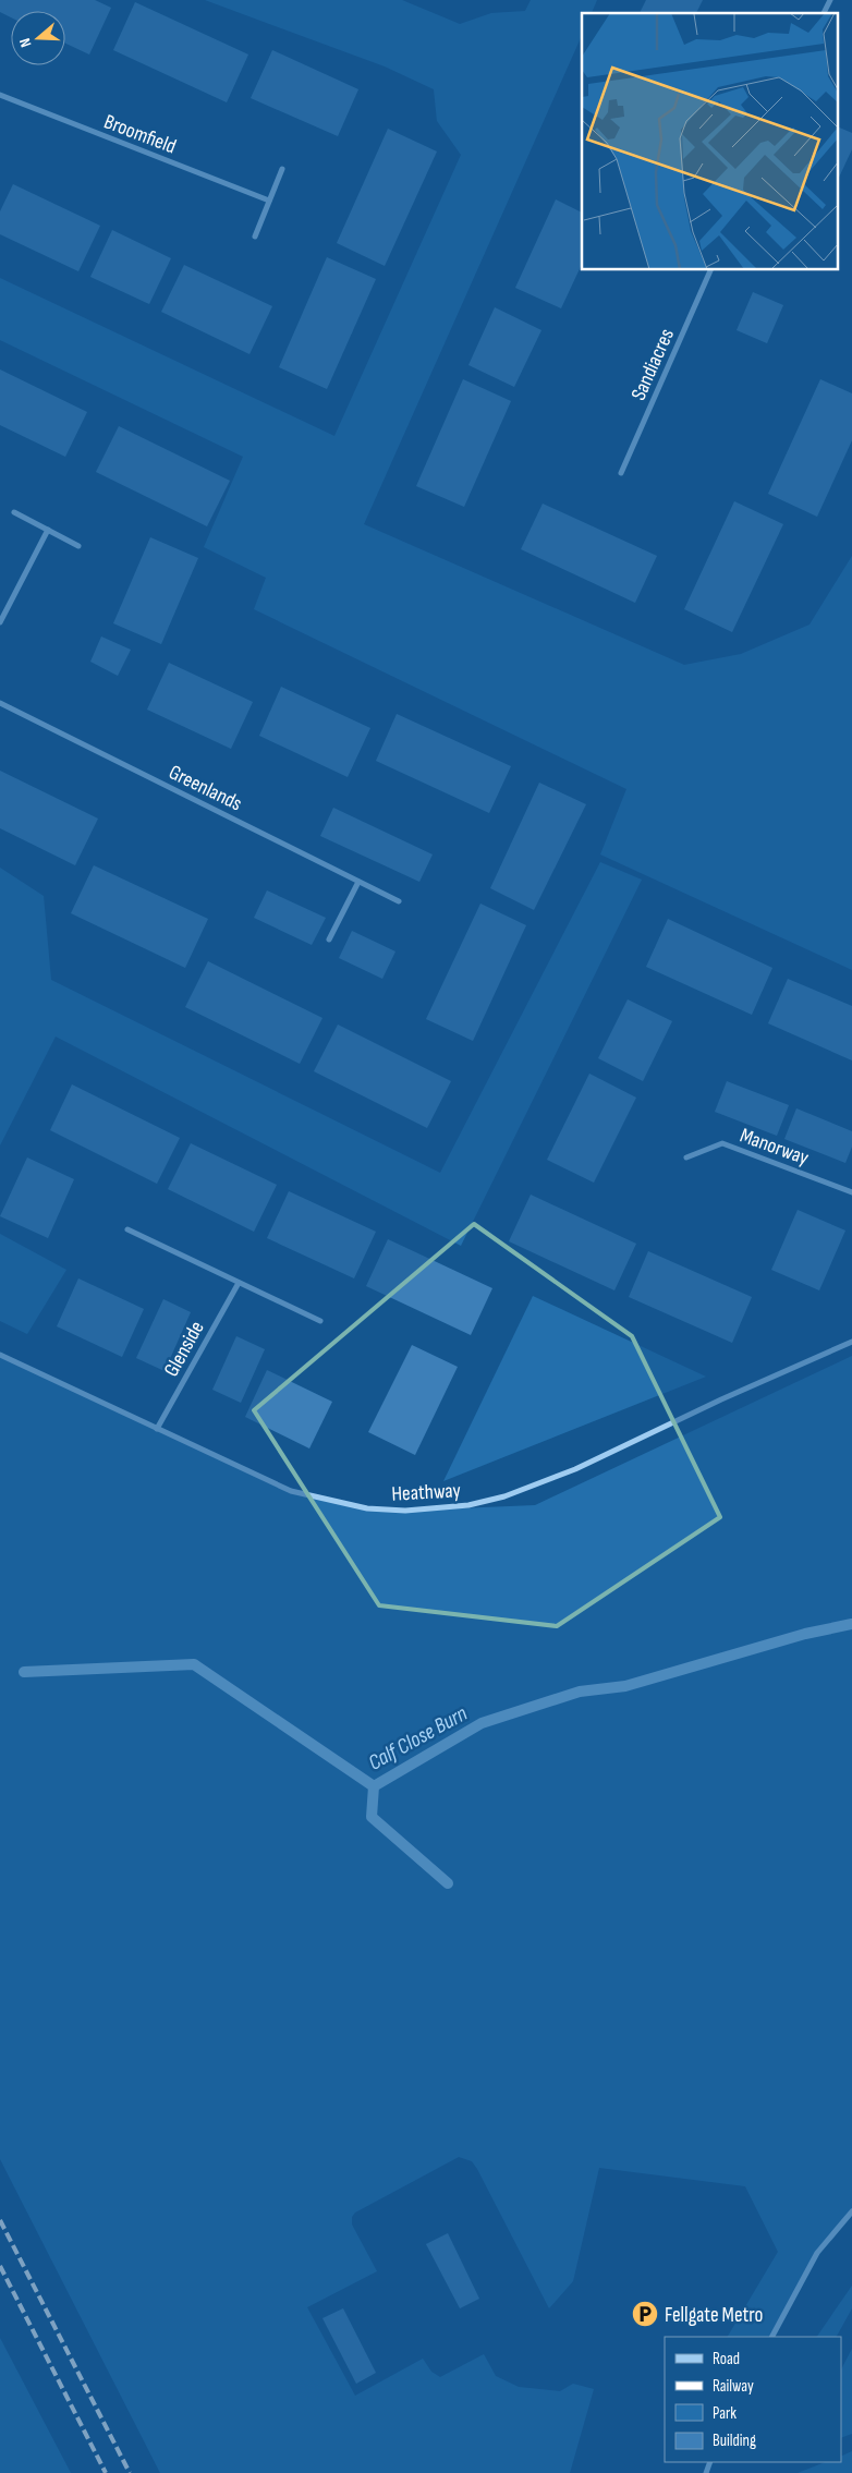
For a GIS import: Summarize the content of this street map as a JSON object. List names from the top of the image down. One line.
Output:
{"streets":{"street":["Broomfield","Sandiacres","Greenlands","Manorway","Glenside","Heathway"]},"crossings":[["Glenside","Heathway"]],"water":["Calf Close Burn"],"places":{"parking":["Fellgate Metro"]},"legend":["Road","Railway","Park","Building"],"north":"left"}
